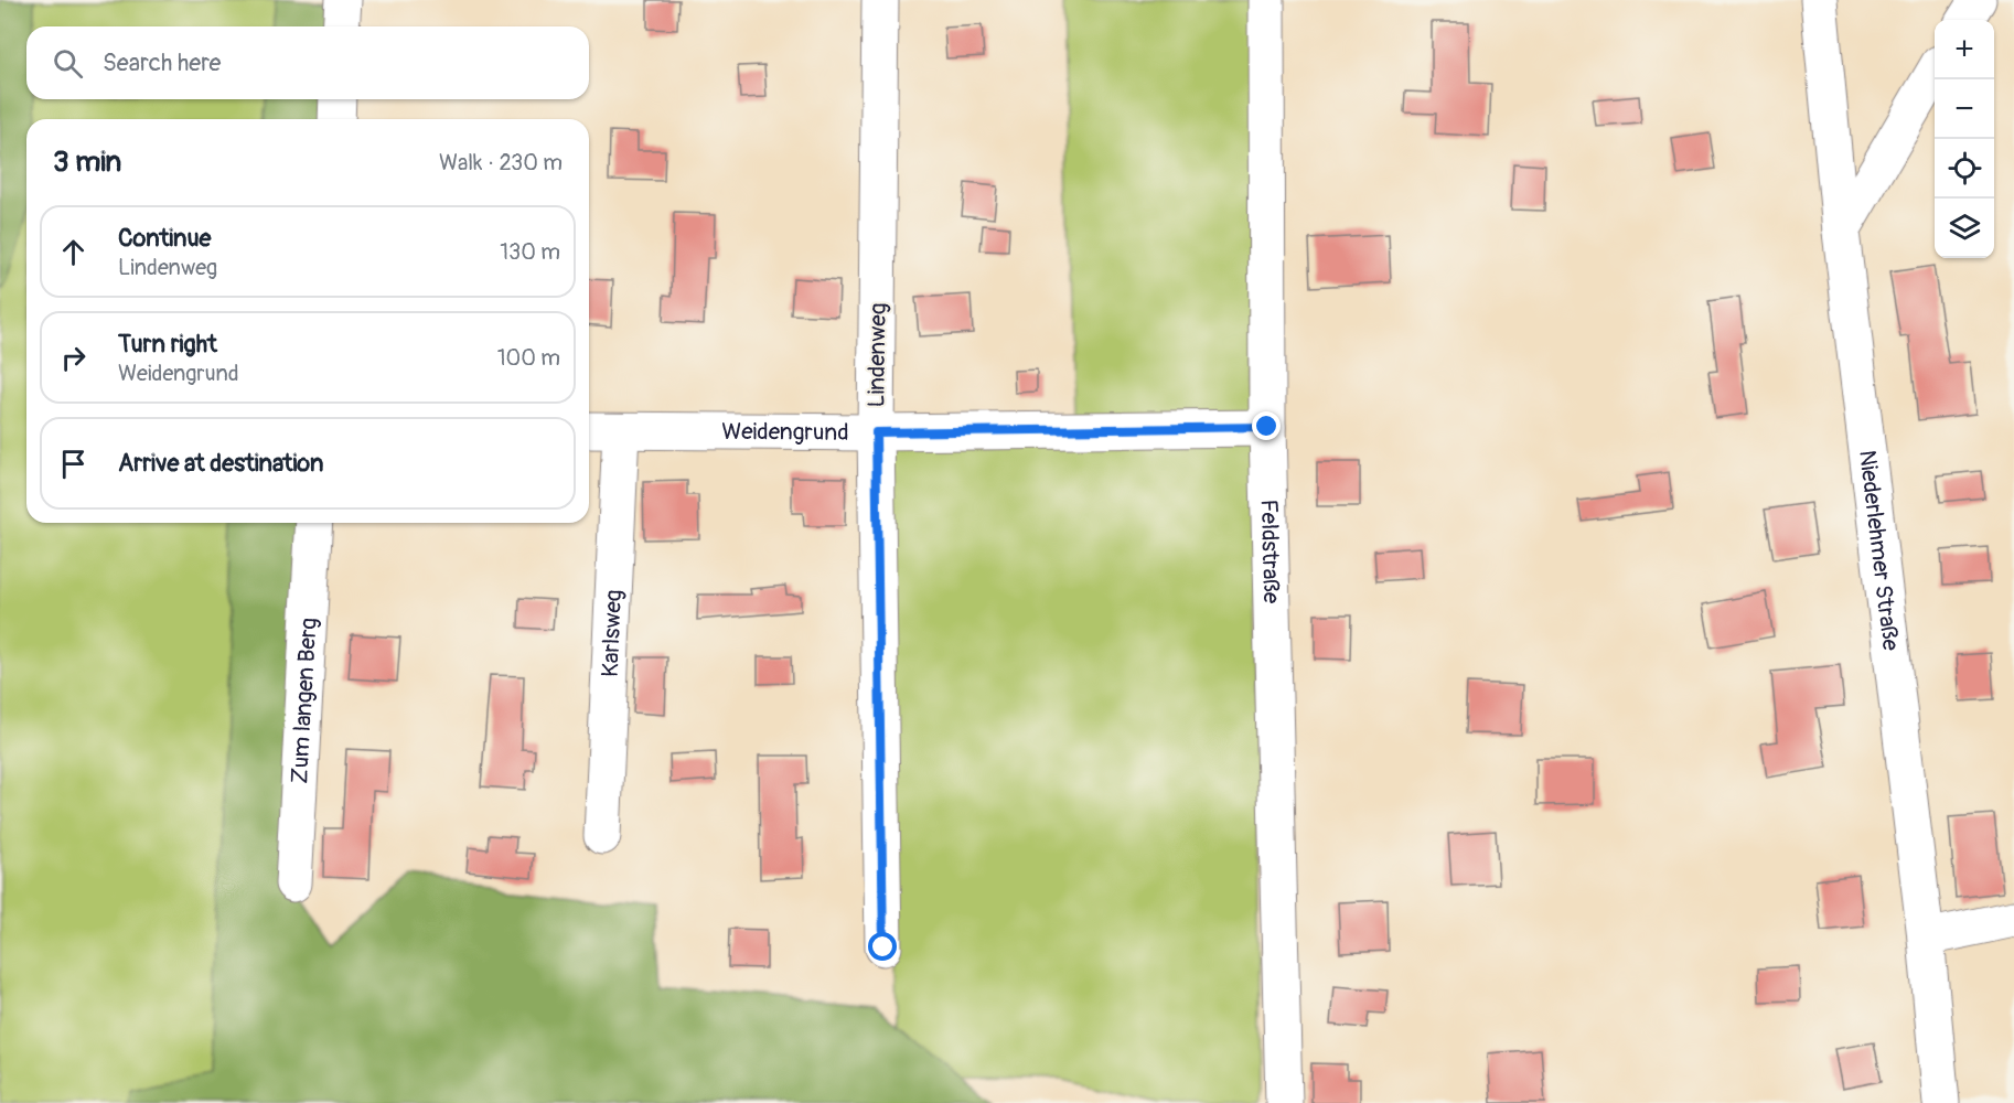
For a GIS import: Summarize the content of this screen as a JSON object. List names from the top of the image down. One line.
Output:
{"streets":{"street":["Lindenweg","Weidengrund","Feldstraße","Niederlehmer Straße","Karlsweg","Zum langen Berg"]},"crossings":[["Lindenweg","Weidengrund"],["Weidengrund","Feldstraße"],["Weidengrund","Karlsweg"]],"page":{"map_buttons":["+","−"],"search":"Search here","heading":["3 min","Walk · 230 m"],"list":[["Continue","Lindenweg","130 m"],["Turn right","Weidengrund","100 m"],"Arrive at destination"]}}
